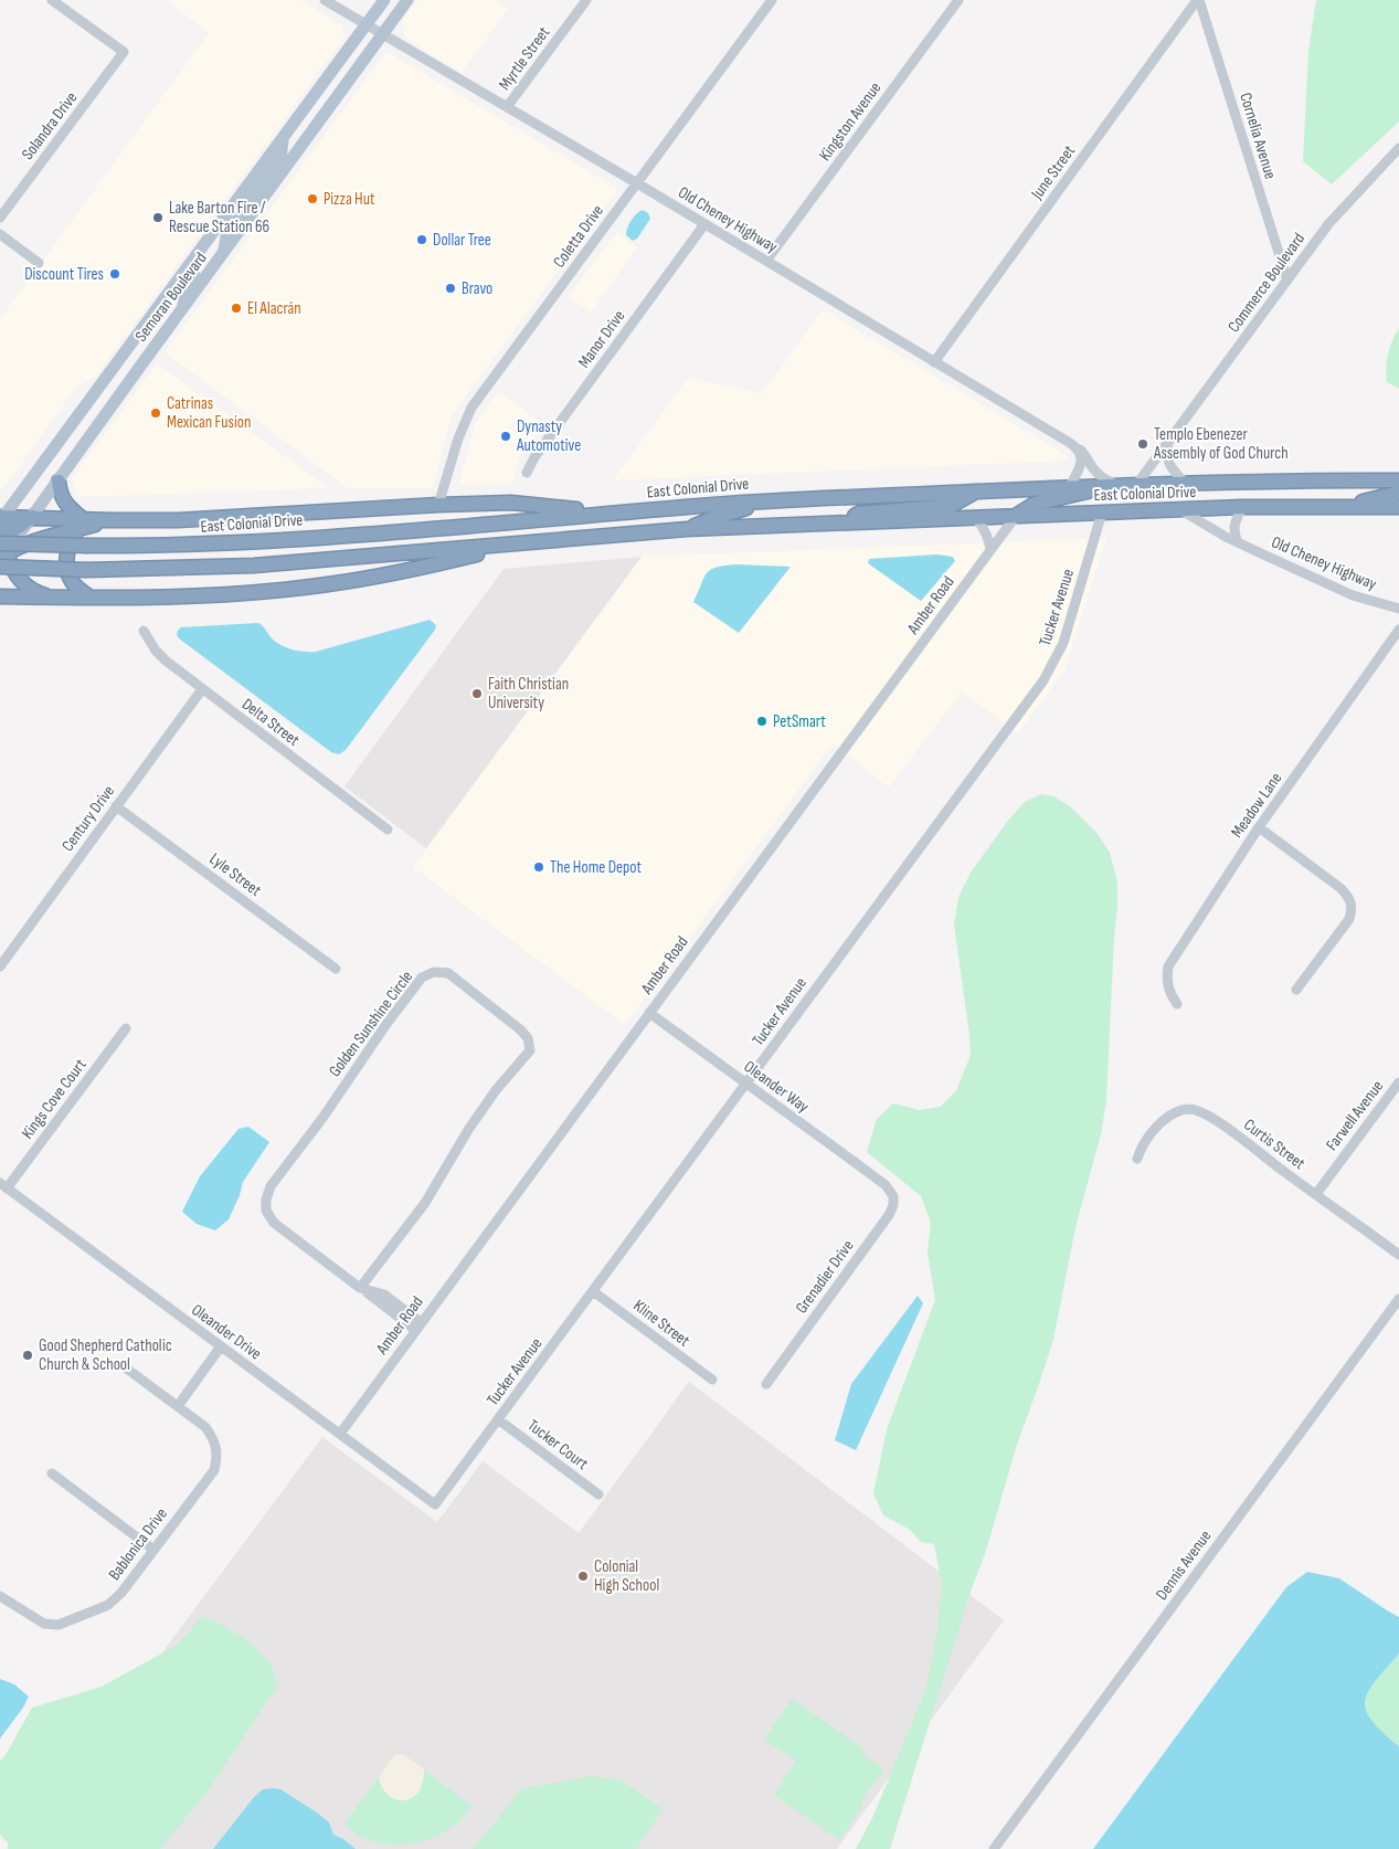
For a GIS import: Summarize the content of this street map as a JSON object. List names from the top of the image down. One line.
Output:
{"streets":{"highway":["East Colonial Drive"],"main road":["Semoran Boulevard"],"street":["Myrtle Street","Kingston Avenue","Solandra Drive","Cornelia Avenue","June Street","Old Cheney Highway","Coletta Drive","Commerce Boulevard","Manor Drive","Amber Road","Tucker Avenue","Delta Street","Meadow Lane","Century Drive","Lyle Street","Golden Sunshine Circle","Oleander Way","Kings Cove Court","Farwell Avenue","Curtis Street","Grenadier Drive","Kline Street","Oleander Drive","Tucker Court","Bablonica Drive","Dennis Avenue"]},"crossings":[["Myrtle Street","Old Cheney Highway"],["Kingston Avenue","Old Cheney Highway"],["Cornelia Avenue","June Street"],["Cornelia Avenue","Commerce Boulevard"],["June Street","Old Cheney Highway"],["Old Cheney Highway","Coletta Drive"],["Old Cheney Highway","Semoran Boulevard"],["Old Cheney Highway","Manor Drive"],["Old Cheney Highway","East Colonial Drive"],["Commerce Boulevard","East Colonial Drive"],["East Colonial Drive","Amber Road"],["East Colonial Drive","Tucker Avenue"],["Amber Road","Golden Sunshine Circle"],["Amber Road","Oleander Way"],["Amber Road","Oleander Drive"],["Tucker Avenue","Oleander Way"],["Tucker Avenue","Kline Street"],["Tucker Avenue","Oleander Drive"],["Tucker Avenue","Tucker Court"],["Delta Street","Century Drive"],["Century Drive","Lyle Street"],["Oleander Way","Grenadier Drive"],["Kings Cove Court","Oleander Drive"],["Farwell Avenue","Curtis Street"]],"places":["Pizza Hut","Lake Barton Fire / Rescue Station 66","Dollar Tree","Discount Tires","Bravo","El Alacrán","Catrinas Mexican Fusion","Dynasty Automotive","Templo Ebenezer Assembly of God Church","Faith Christian University","PetSmart","The Home Depot","Good Shepherd Catholic Church & School","Colonial High School"]}
